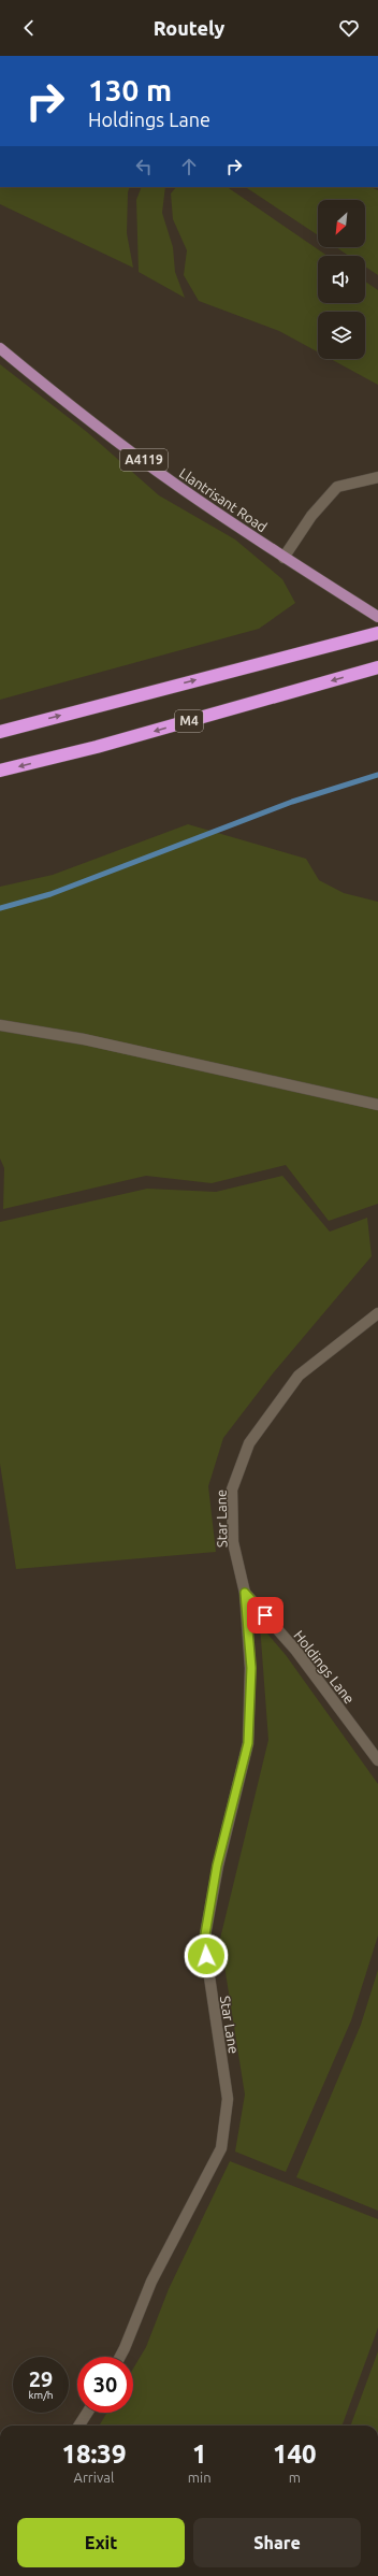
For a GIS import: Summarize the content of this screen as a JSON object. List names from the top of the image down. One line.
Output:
{"streets":{"highway":["M4"],"main road":["A4119","Llantrisant Road"],"street":["Star Lane","Holdings Lane"]},"crossings":[["Star Lane","Holdings Lane"]],"north":"bottom left","page":{"header":"Routely","turn":["130 m","Holdings Lane"],"speed":"29 km/h","limit":"30","eta":["18:39","Arrival","1","min","140","m"],"buttons":["Exit","Share"]}}
